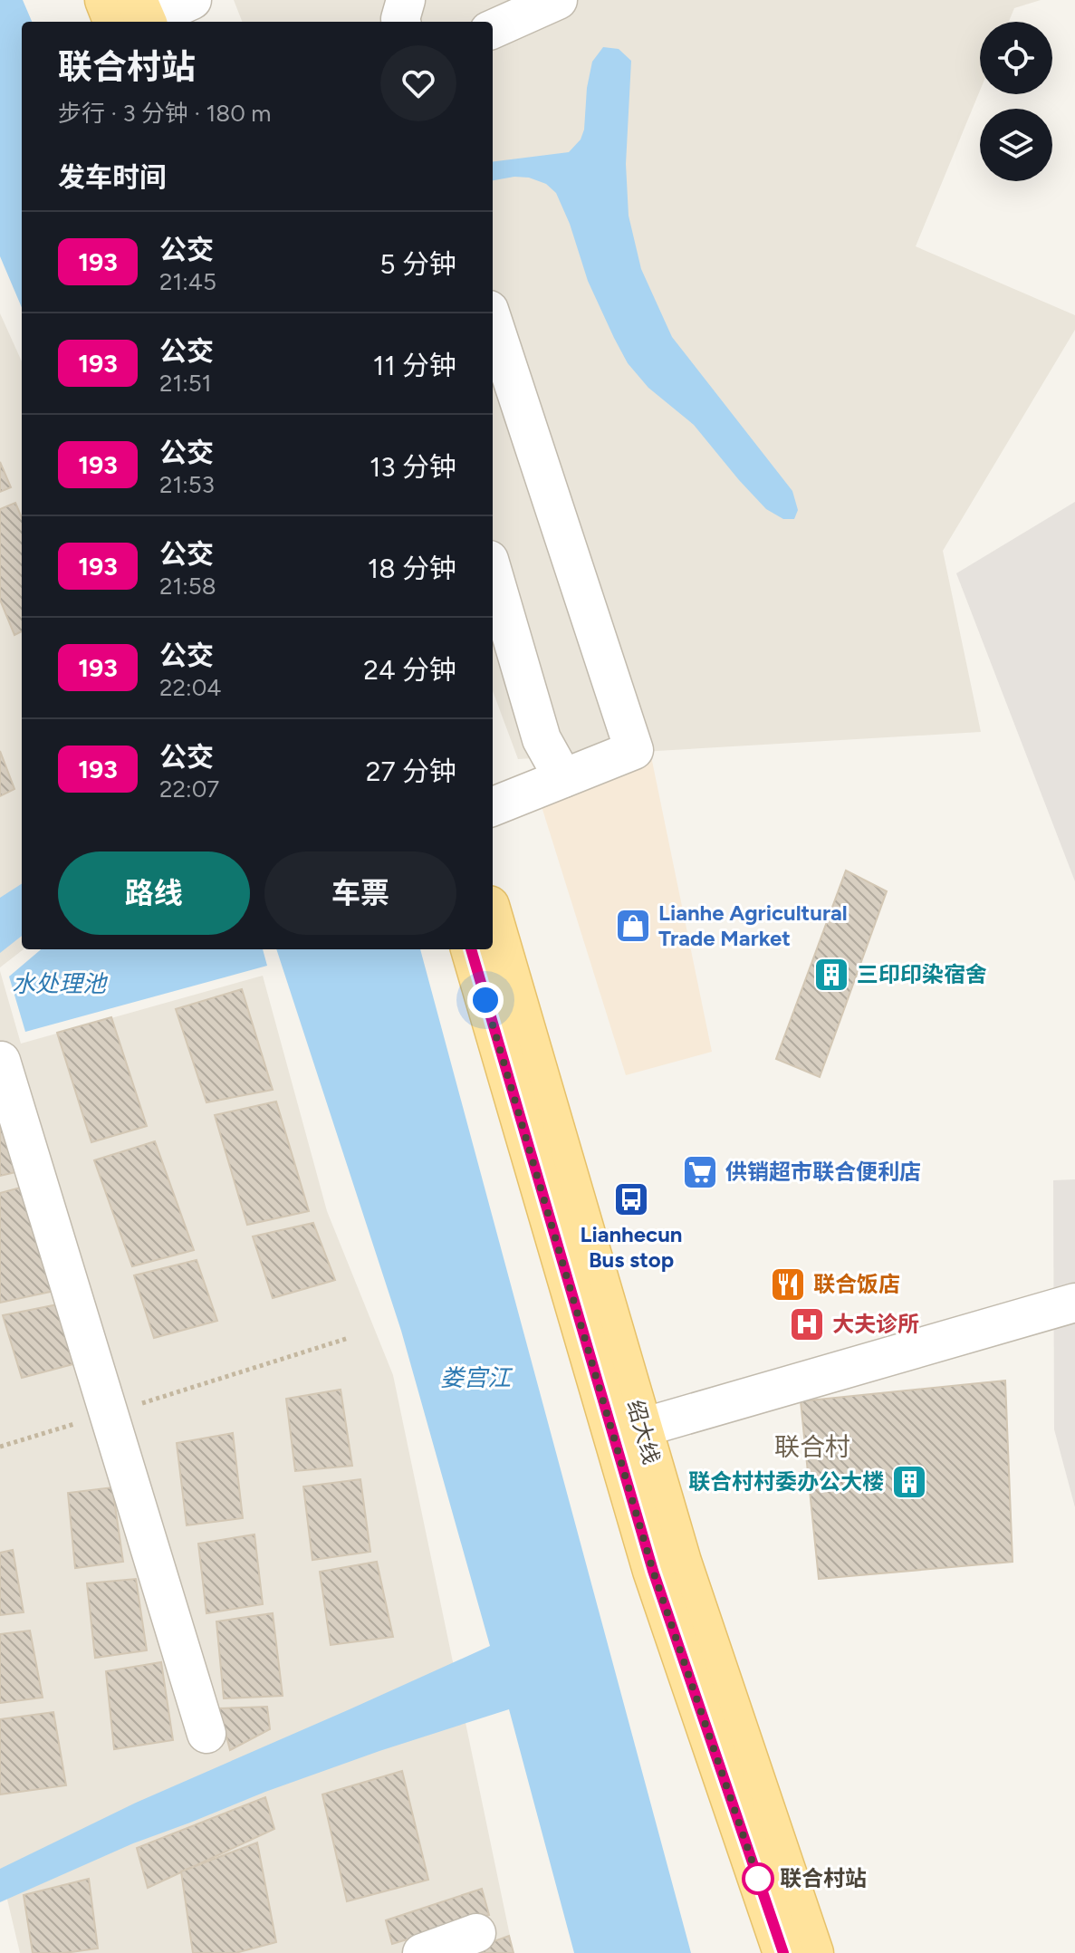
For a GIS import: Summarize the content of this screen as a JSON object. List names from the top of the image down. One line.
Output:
{"streets":{"main road":["绍大线"]},"districts":["联合村"],"water":["水处理池","娄宫江"],"places":{"shop":["Lianhe Agricultural Trade Market"],"building":["三印印染宿舍","联合村村委办公大楼"],"supermarket":["供销超市联合便利店"],"bus stop":["Lianhecun Bus stop"],"restaurant":["联合饭店"],"hospital":["大夫诊所"],"other":["联合村站"]},"lines":["bus line 193"],"page":{"heading":[["联合村站","步行 · 3 分钟 · 180 m"],"发车时间"],"list":[{"mark":"193","name":"公交","note":"21:45","value":"5 分钟"},{"mark":"193","name":"公交","note":"21:51","value":"11 分钟"},{"mark":"193","name":"公交","note":"21:53","value":"13 分钟"},{"mark":"193","name":"公交","note":"21:58","value":"18 分钟"},{"mark":"193","name":"公交","note":"22:04","value":"24 分钟"},{"mark":"193","name":"公交","note":"22:07","value":"27 分钟"}],"buttons":["路线","车票"]}}
